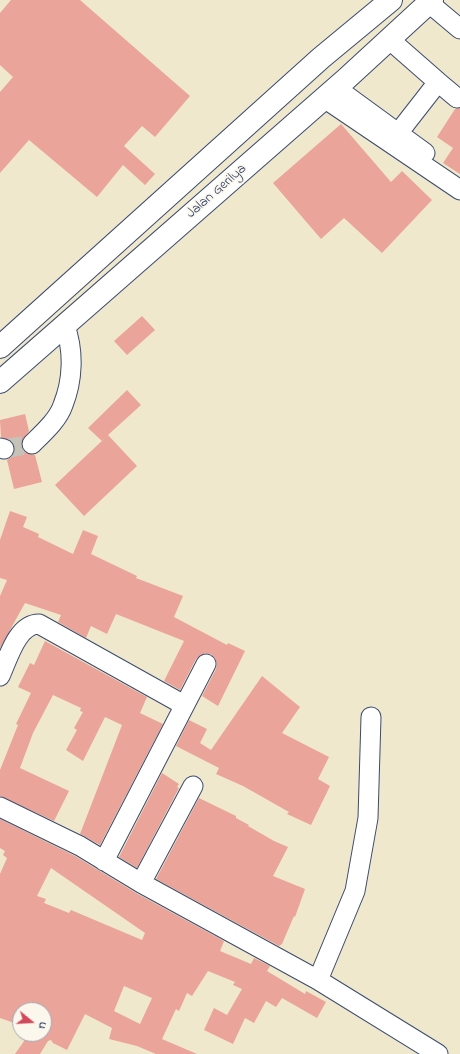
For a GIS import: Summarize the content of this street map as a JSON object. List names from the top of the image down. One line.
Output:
{"streets":{"highway":["Jalan Gerilya"]},"north":"right"}
